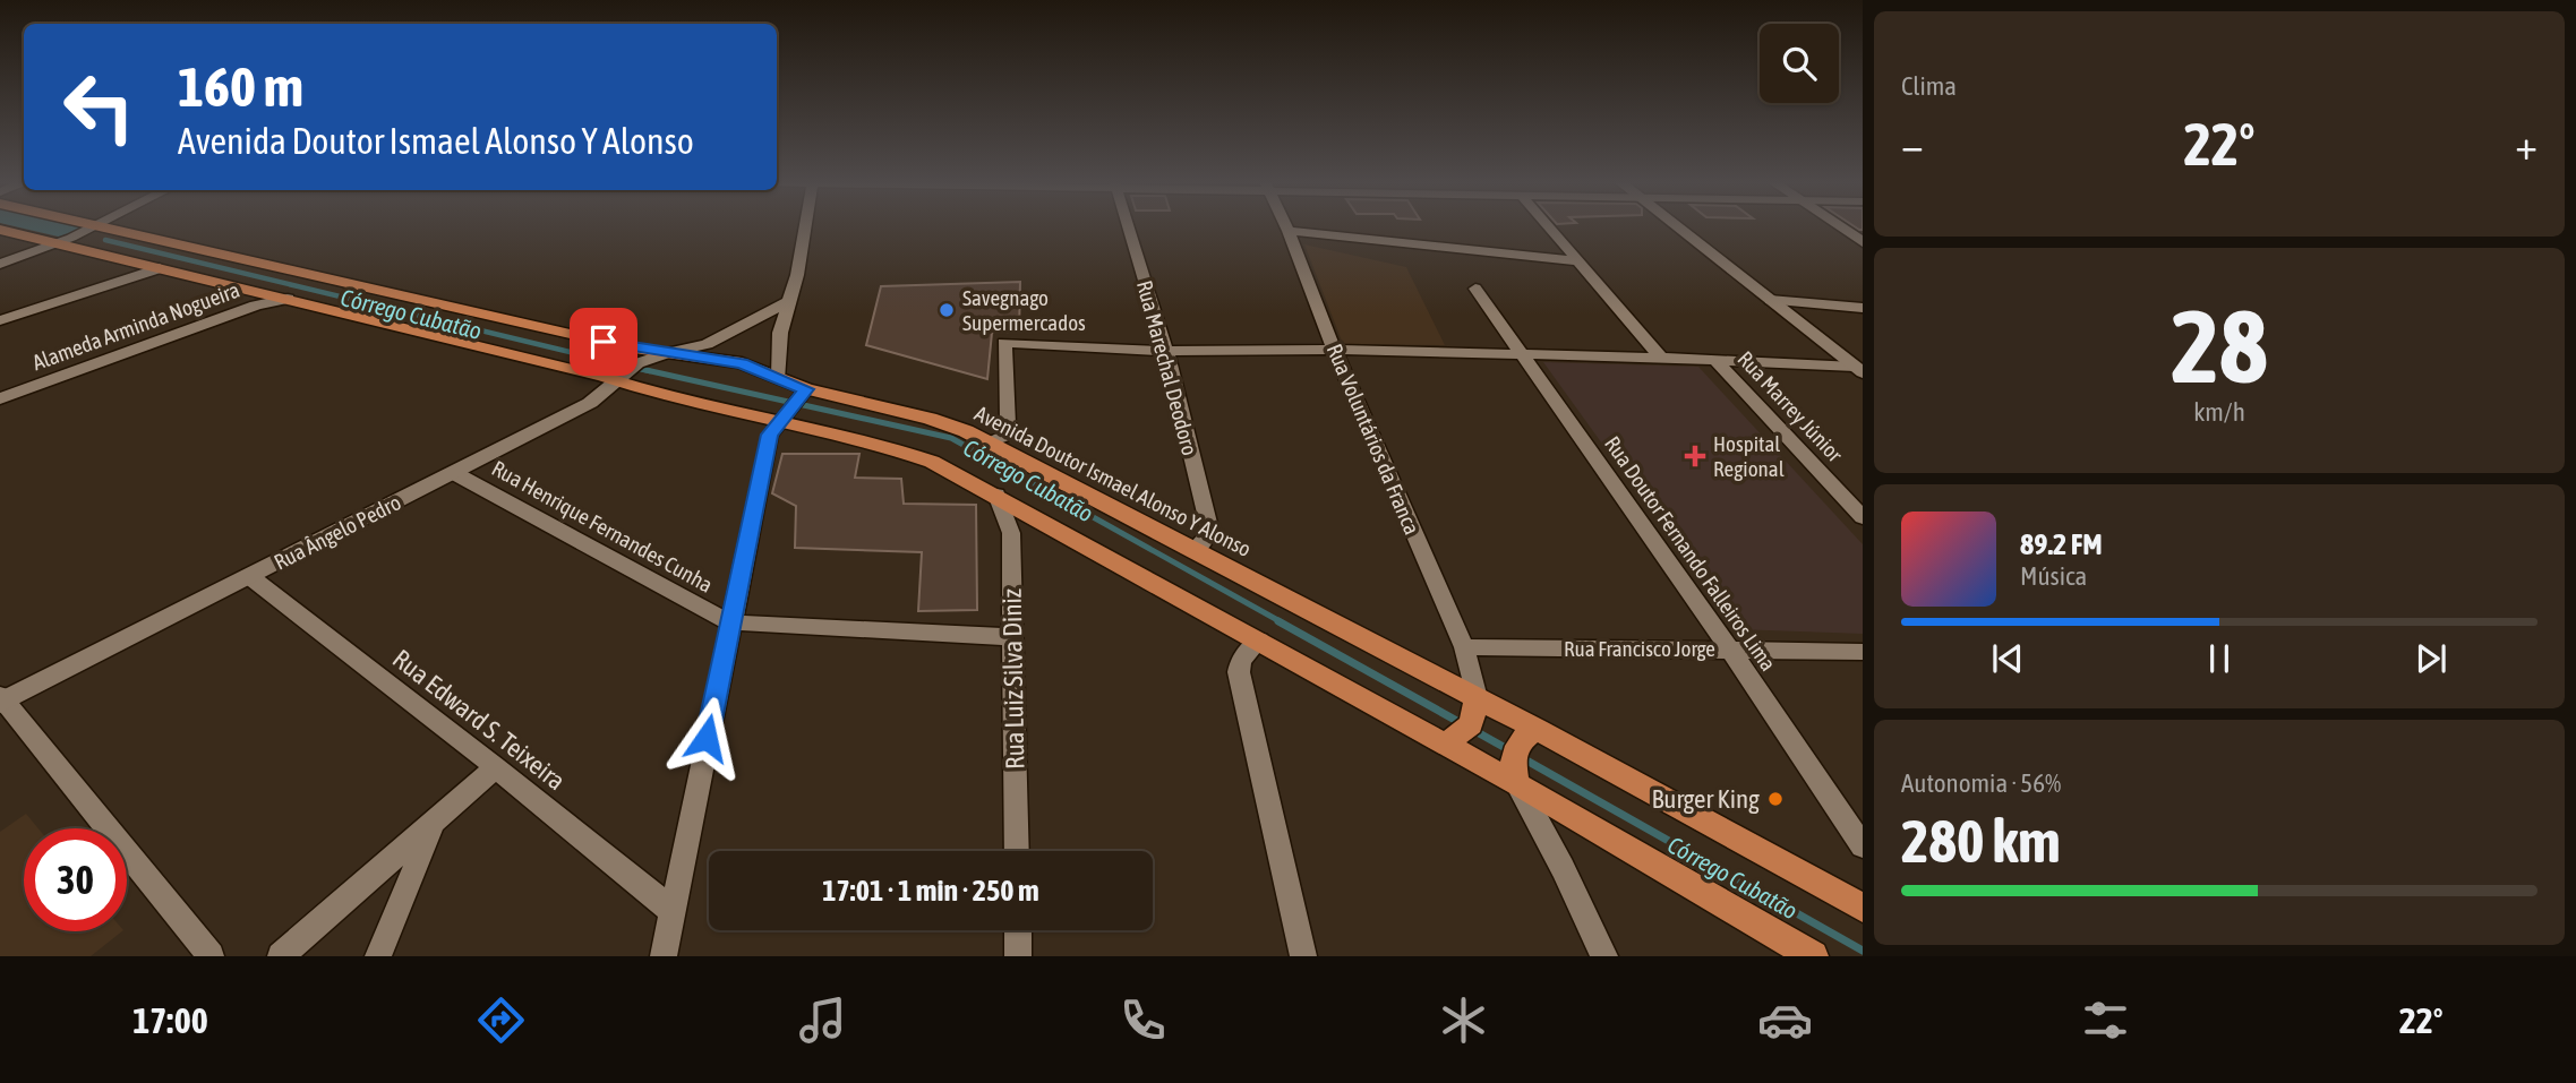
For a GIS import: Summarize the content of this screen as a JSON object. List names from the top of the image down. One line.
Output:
{"streets":{"main road":["Avenida Doutor Ismael Alonso Y Alonso"],"street":["Alameda Arminda Nogueira","Rua Marechal Deodoro","Rua Marrey Júnior","Rua Voluntários da Franca","Rua Henrique Fernandes Cunha","Rua Ângelo Pedro","Rua Doutor Fernando Falleiros Lima","Rua Francisco Jorge","Rua Luiz Silva Diniz","Rua Edward S. Teixeira"]},"crossings":[["Rua Marechal Deodoro","Avenida Doutor Ismael Alonso Y Alonso"],["Rua Voluntários da Franca","Avenida Doutor Ismael Alonso Y Alonso"],["Rua Voluntários da Franca","Rua Francisco Jorge"],["Avenida Doutor Ismael Alonso Y Alonso","Rua Ângelo Pedro"],["Rua Henrique Fernandes Cunha","Rua Ângelo Pedro"],["Rua Henrique Fernandes Cunha","Rua Luiz Silva Diniz"],["Rua Ângelo Pedro","Rua Edward S. Teixeira"],["Rua Doutor Fernando Falleiros Lima","Rua Francisco Jorge"]],"water":["Córrego Cubatão"],"places":{"other":["Savegnago Supermercados","Burger King"],"health":["Hospital Regional"]},"page":{"tile":["Clima",["28","km/h"],["Autonomia · 56%","280 km"]],"turn":["160 m","Avenida Doutor Ismael Alonso Y Alonso"],"heat":["−","22°","+"],"song":["89.2 FM","Música"],"limit":"30","trip":"17:01 · 1 min · 250 m","tabs":["17:00","22°"]}}
